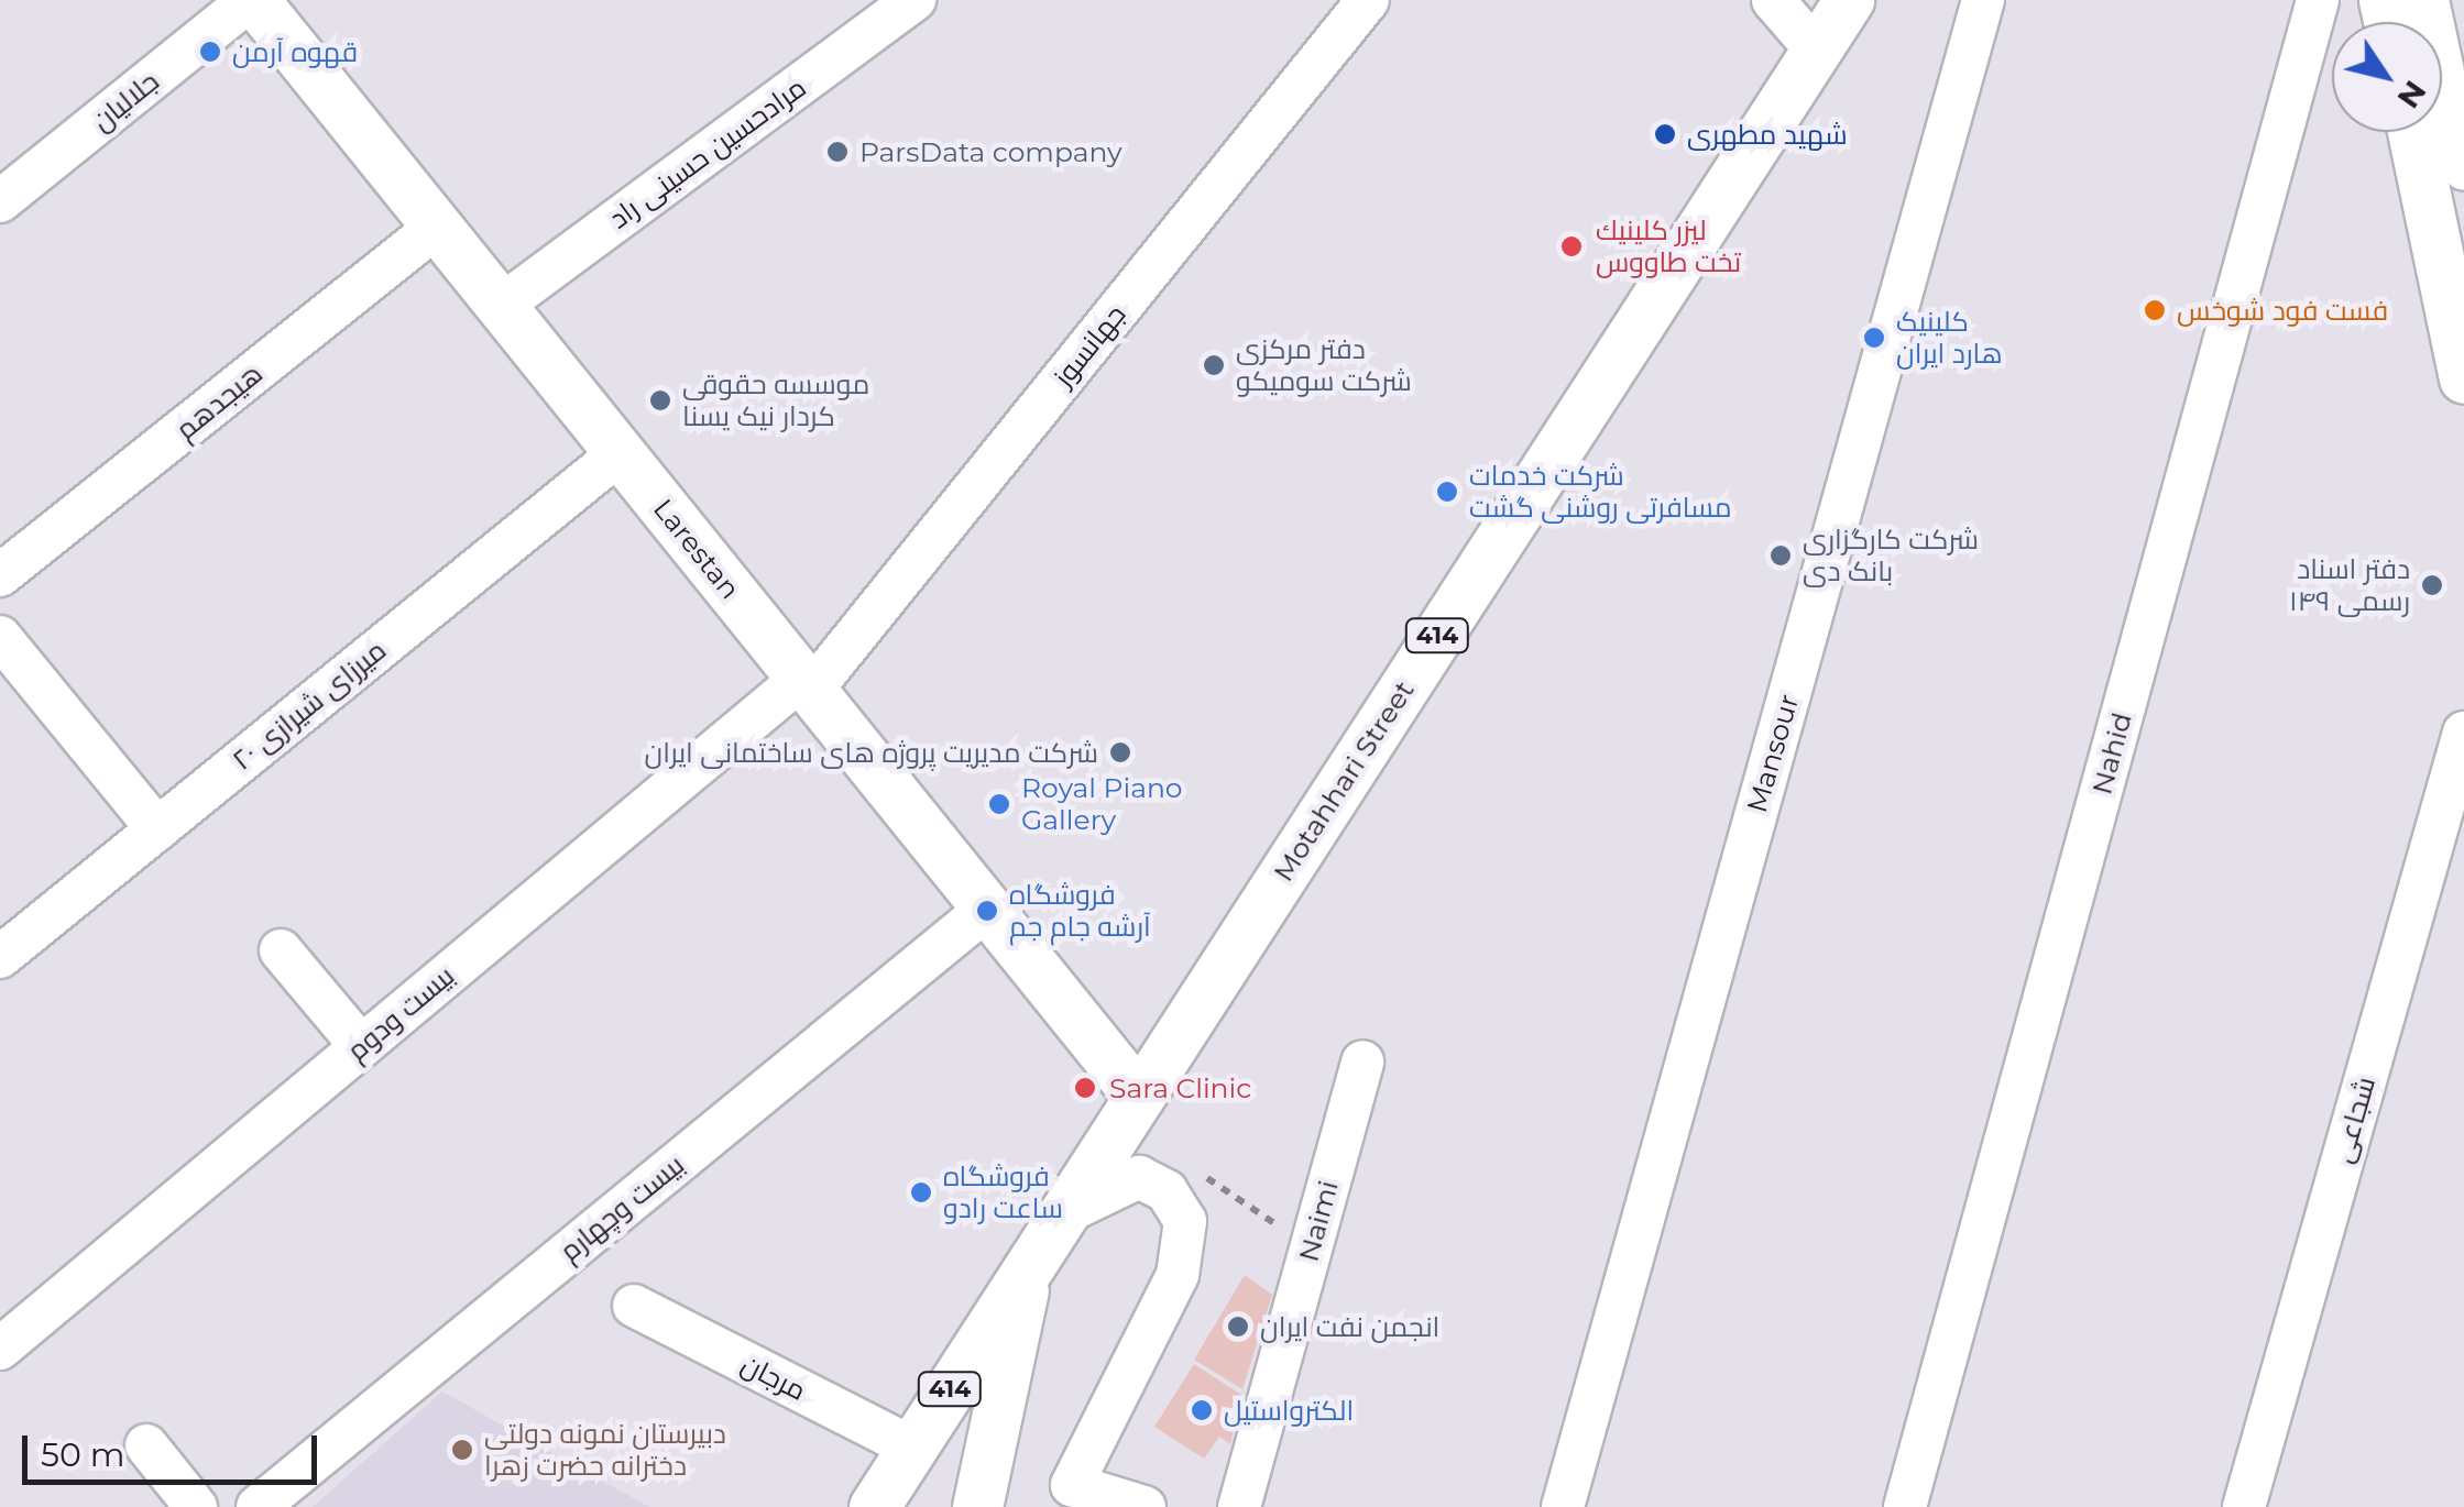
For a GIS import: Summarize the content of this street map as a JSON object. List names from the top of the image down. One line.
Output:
{"streets":{"main road":["Larestan","414","Motahhari Street"],"street":["جلالیان","مرادحسین حسینی راد","جهانسوز","هیجدهم","میرزای شیرازی ۲۰","Mansour","Nahid","بیست ودوم","شجاعی","بیست وچهارم","Naimi","مرجان"]},"crossings":[["جلالیان","Larestan"],["مرادحسین حسینی راد","Larestan"],["جهانسوز","Larestan"],["جهانسوز","بیست ودوم"],["هیجدهم","Larestan"],["Larestan","میرزای شیرازی ۲۰"],["Larestan","Motahhari Street"],["Larestan","بیست ودوم"],["Larestan","بیست وچهارم"],["Motahhari Street","مرجان"]],"places":["قهوه آرمن","شهید مطهری","ParsData company","ليزر كلينيك تخت طاووس","فست فود شوخس","کلینیک هارد ایران","دفتر مرکزی شرکت سومیکو","موسسه حقوقی کردار نیک یسنا","شرکت خدمات مسافرتی روشنی گشت","شرکت کارگزاری بانک دی","دفتر اسناد رسمی ۱۴۹","شرکت مدیریت پروژه های ساختمانی ایران","Royal Piano Gallery","فروشگاه آرشه جام جم","Sara Clinic","فروشگاه ساعت رادو","انجمن نفت ایران","الکترواستیل","دبیرستان نمونه دولتی دخترانه حضرت زهرا"],"scale_bar":"50 m","north":"bottom right"}
